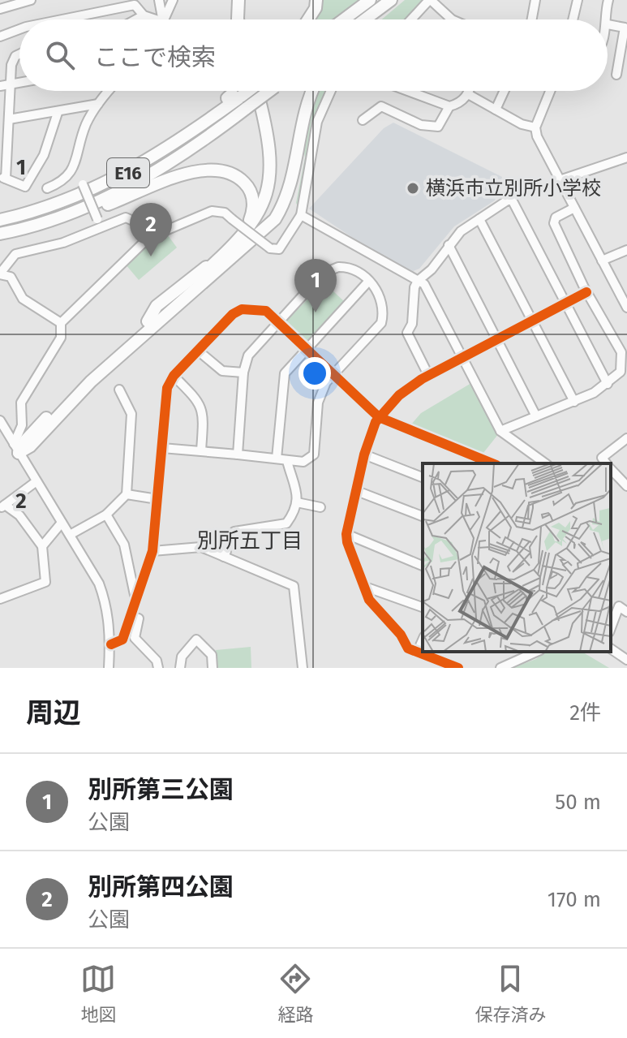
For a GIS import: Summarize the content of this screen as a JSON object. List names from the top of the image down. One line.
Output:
{"streets":{"highway":["E16"]},"districts":["別所五丁目"],"places":["横浜市立別所小学校"],"page":{"search":"ここで検索","pins":["2","1"],"heading":["周辺","2件"],"list":[{"mark":"1","name":"別所第三公園","note":"公園","value":"50 m"},{"mark":"2","name":"別所第四公園","note":"公園","value":"170 m"}],"nav":["地図","経路","保存済み"]},"grid":{"rows":["1","2"]}}
